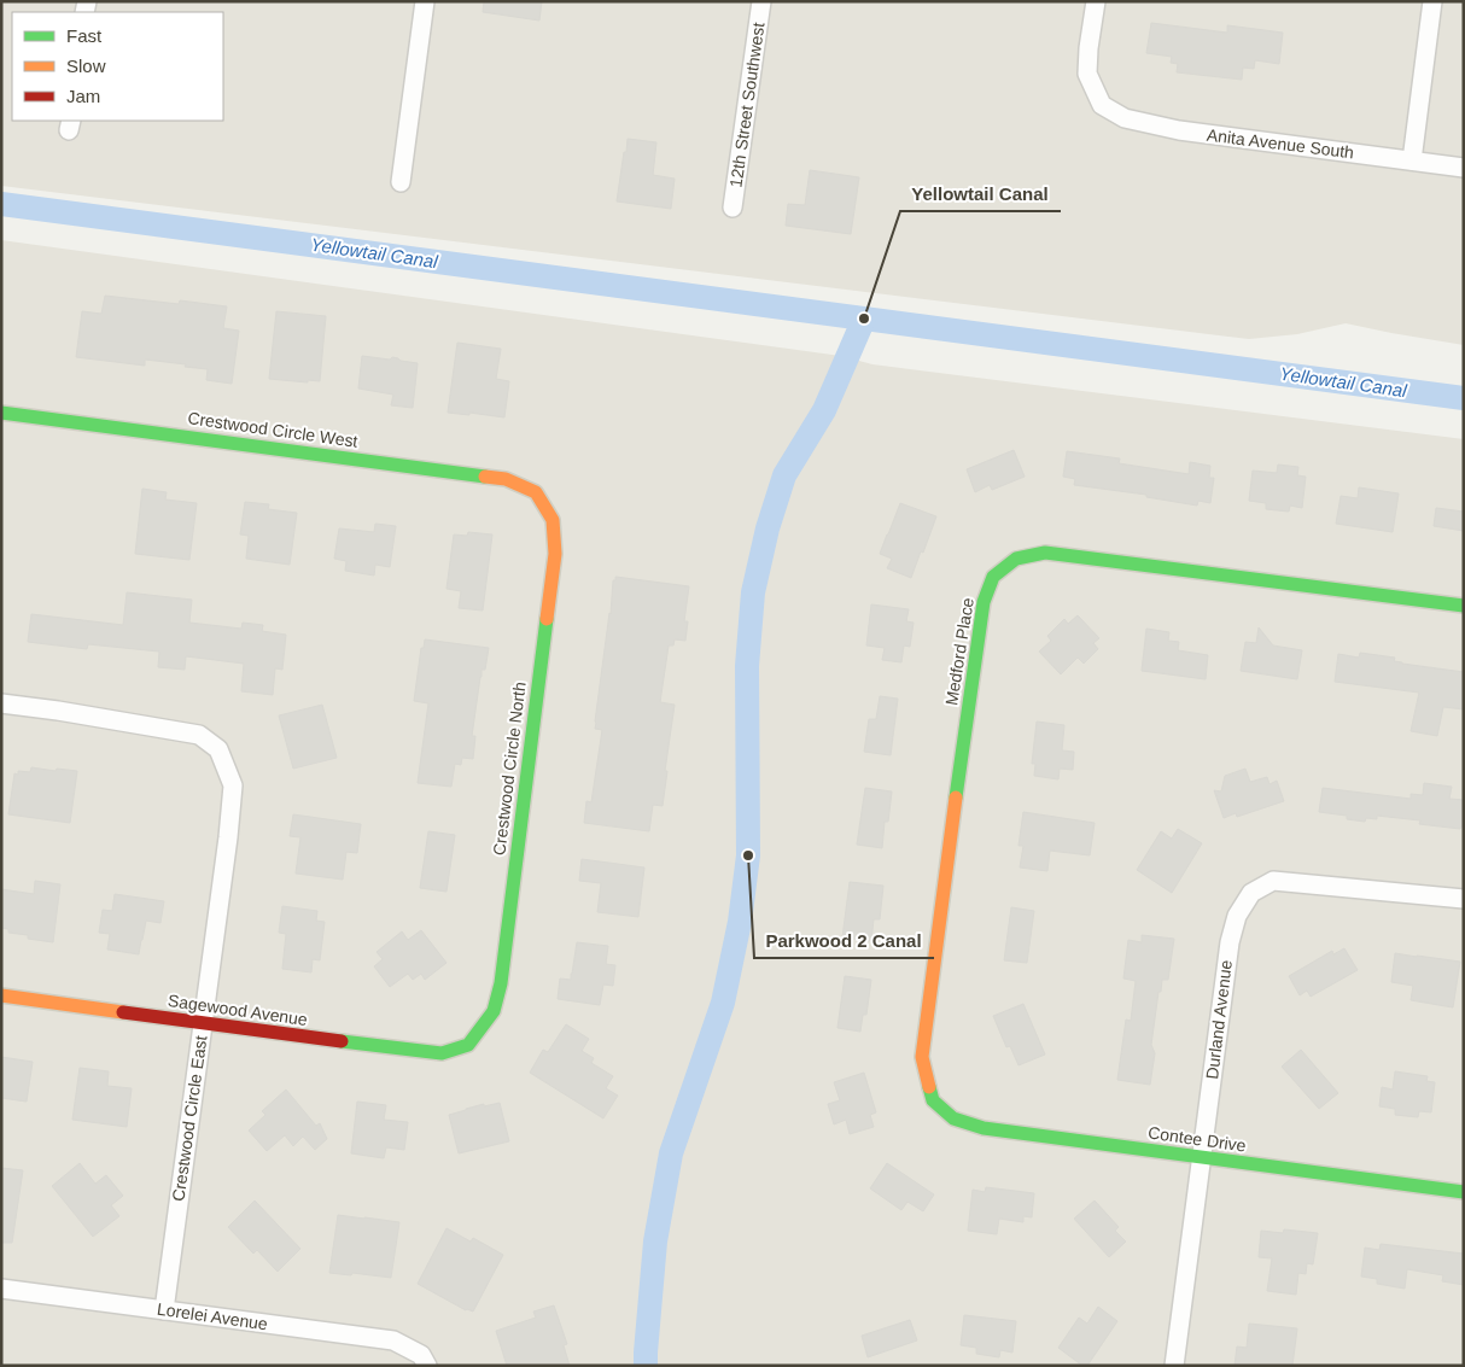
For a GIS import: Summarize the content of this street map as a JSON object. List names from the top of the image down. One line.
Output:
{"streets":{"street":["12th Street Southwest","Anita Avenue South","Crestwood Circle West","Medford Place","Crestwood Circle North","Sagewood Avenue","Durland Avenue","Crestwood Circle East","Contee Drive","Lorelei Avenue"]},"crossings":[["Crestwood Circle West","Crestwood Circle North"],["Medford Place","Contee Drive"],["Crestwood Circle North","Sagewood Avenue"],["Sagewood Avenue","Crestwood Circle East"],["Durland Avenue","Contee Drive"],["Crestwood Circle East","Lorelei Avenue"]],"water":["Yellowtail Canal"],"places":["Yellowtail Canal","Parkwood 2 Canal"],"legend":["Fast","Slow","Jam"]}
